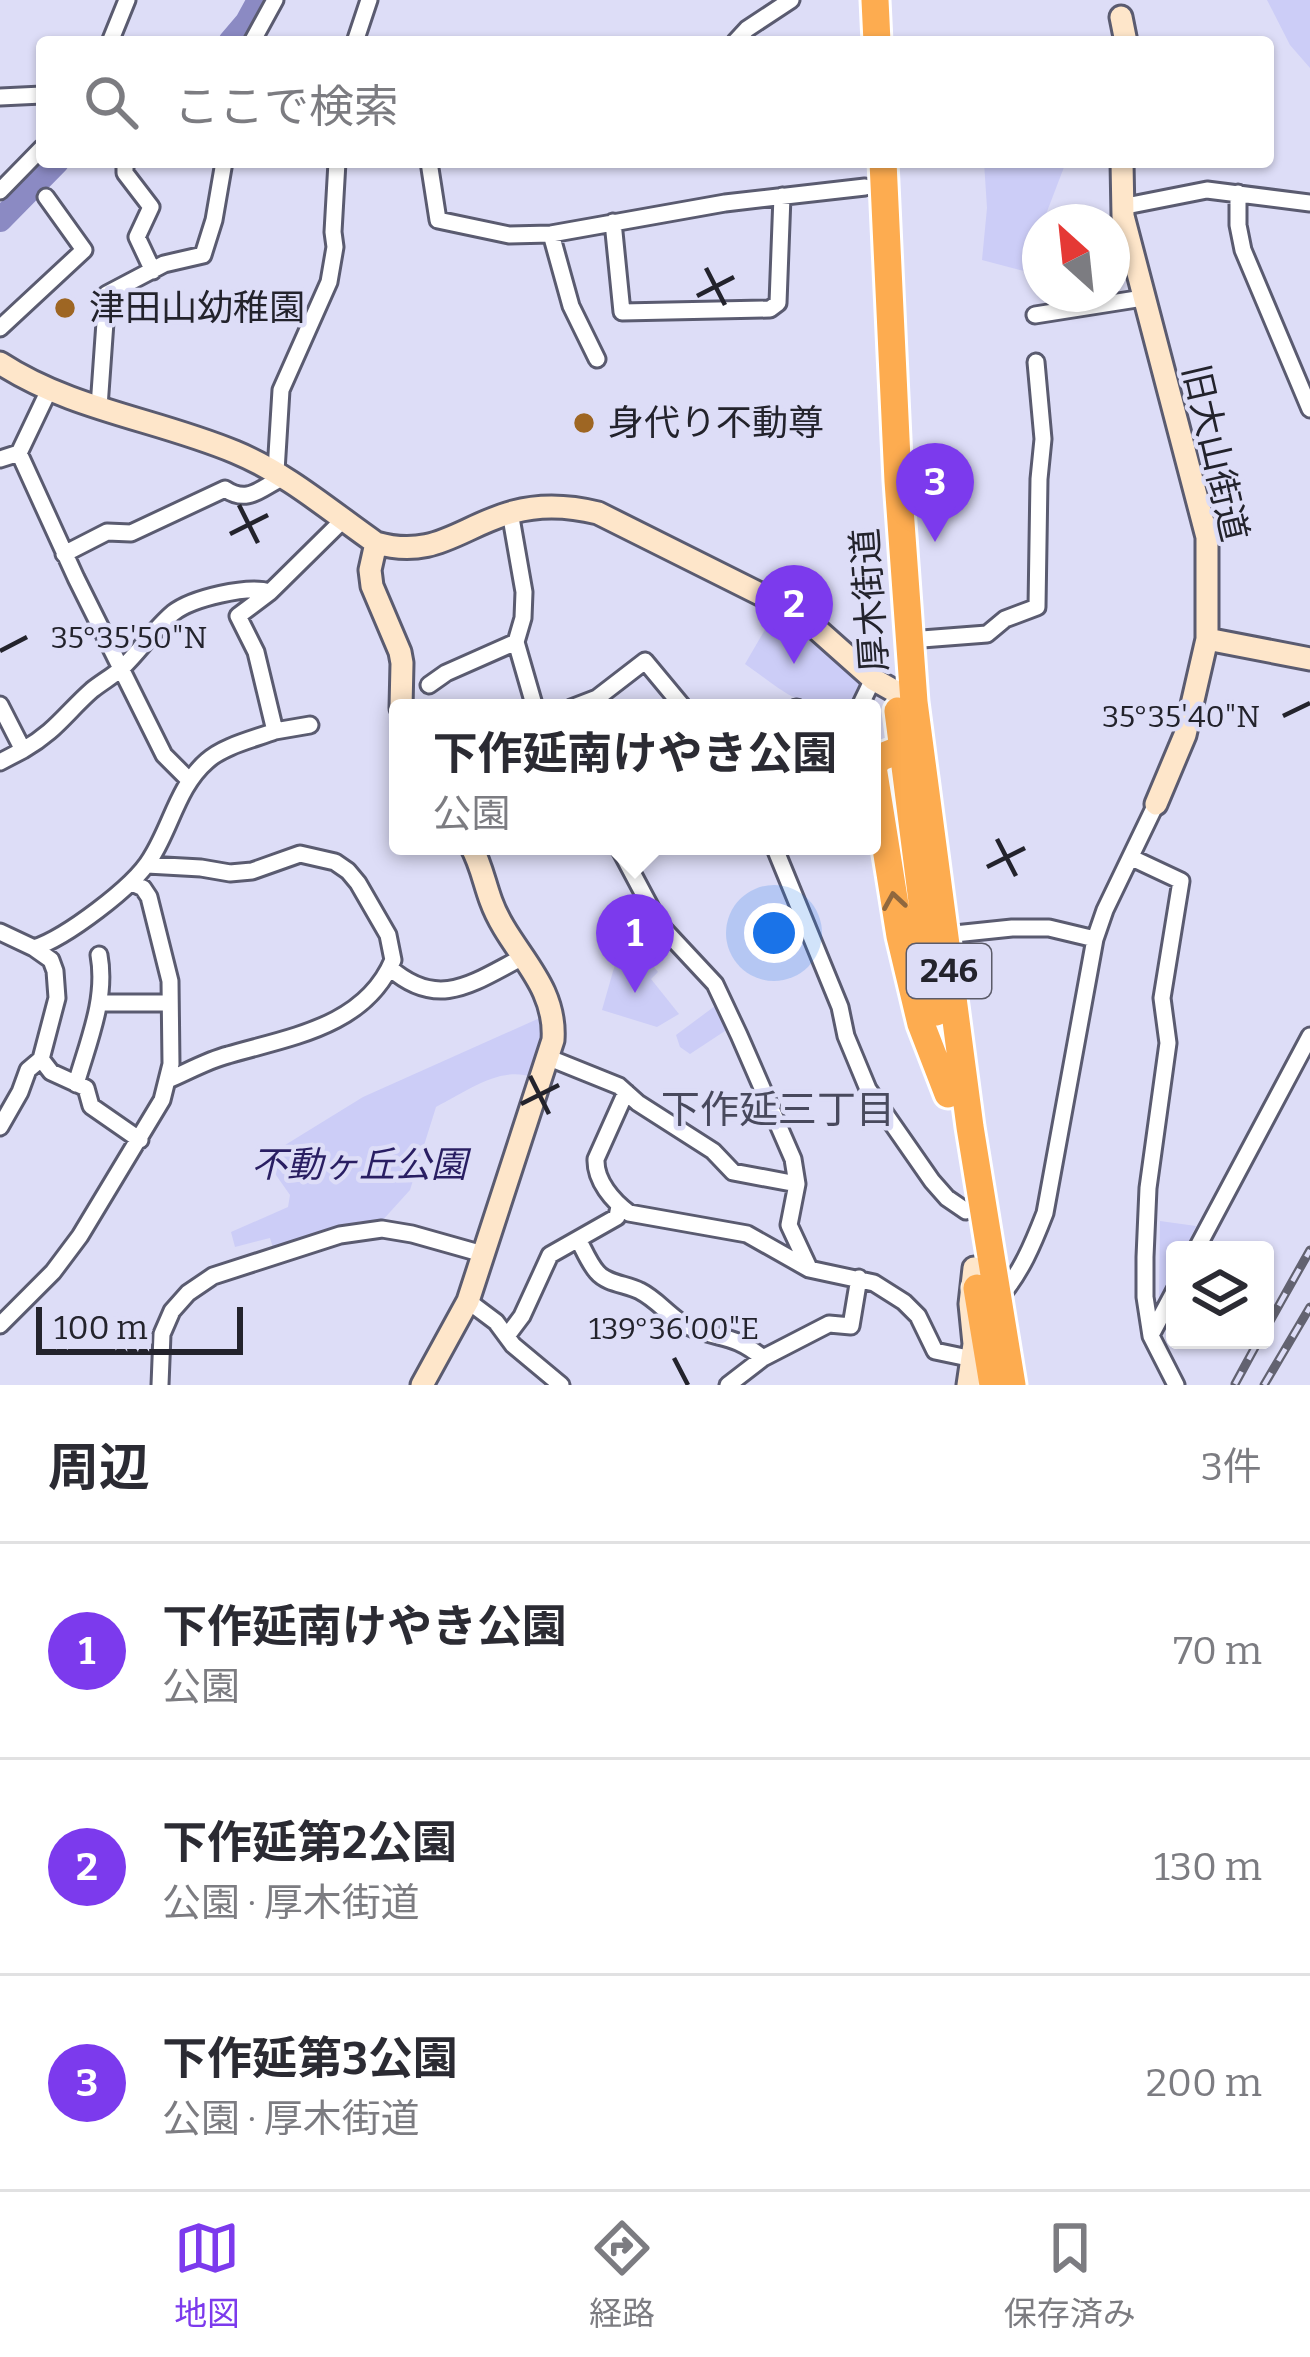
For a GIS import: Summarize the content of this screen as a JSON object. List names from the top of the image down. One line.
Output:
{"streets":{"highway":["厚木街道","246"],"street":["旧大山街道"]},"crossings":[["旧大山街道","厚木街道"],["厚木街道","246"]],"districts":["下作延三丁目"],"parks":["不動ヶ丘公園"],"places":["津田山幼稚園","身代り不動尊"],"scale_bar":"100 m","north":"top left","page":{"search":"ここで検索","pins":["3","2","1"],"popup":["下作延南けやき公園","公園"],"scale":"100 m","heading":["周辺","3件"],"list":[{"mark":"1","name":"下作延南けやき公園","note":"公園","value":"70 m"},{"mark":"2","name":"下作延第2公園","note":"公園 · 厚木街道","value":"130 m"},{"mark":"3","name":"下作延第3公園","note":"公園 · 厚木街道","value":"200 m"}],"nav":["地図","経路","保存済み"]},"coordinates":["35°35'50\"N","35°35'40\"N","139°36'00\"E"]}
